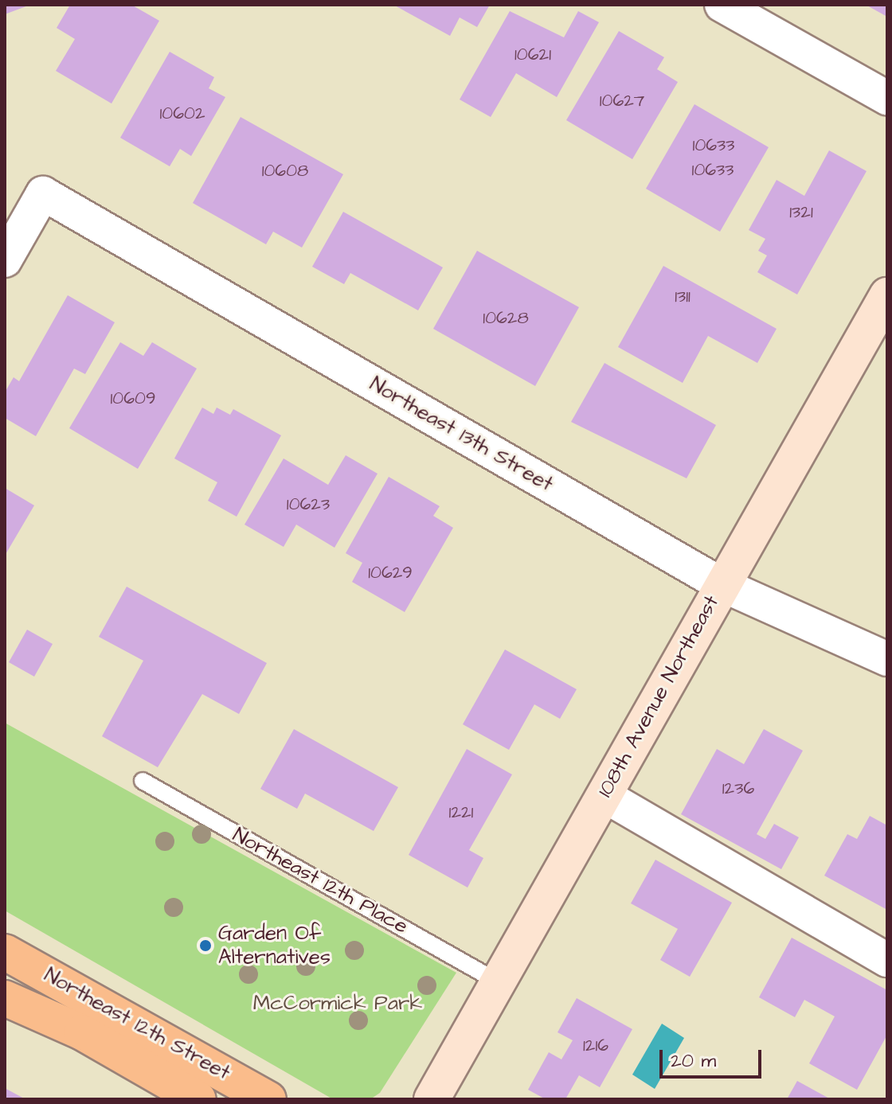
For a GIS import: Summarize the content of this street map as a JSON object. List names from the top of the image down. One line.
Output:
{"streets":{"main road":["108th Avenue Northeast","Northeast 12th Street"],"street":["Northeast 13th Street"],"lane":["Northeast 12th Place"]},"crossings":[["Northeast 13th Street","108th Avenue Northeast"],["108th Avenue Northeast","Northeast 12th Place"]],"parks":["McCormick Park"],"places":["Garden Of Alternatives"],"house_numbers":["10621","10627","10602","10633","10633","10608","1321","1311","10628","10609","10623","10629","1236","1221","1216"],"scale_bar":"20 m"}
